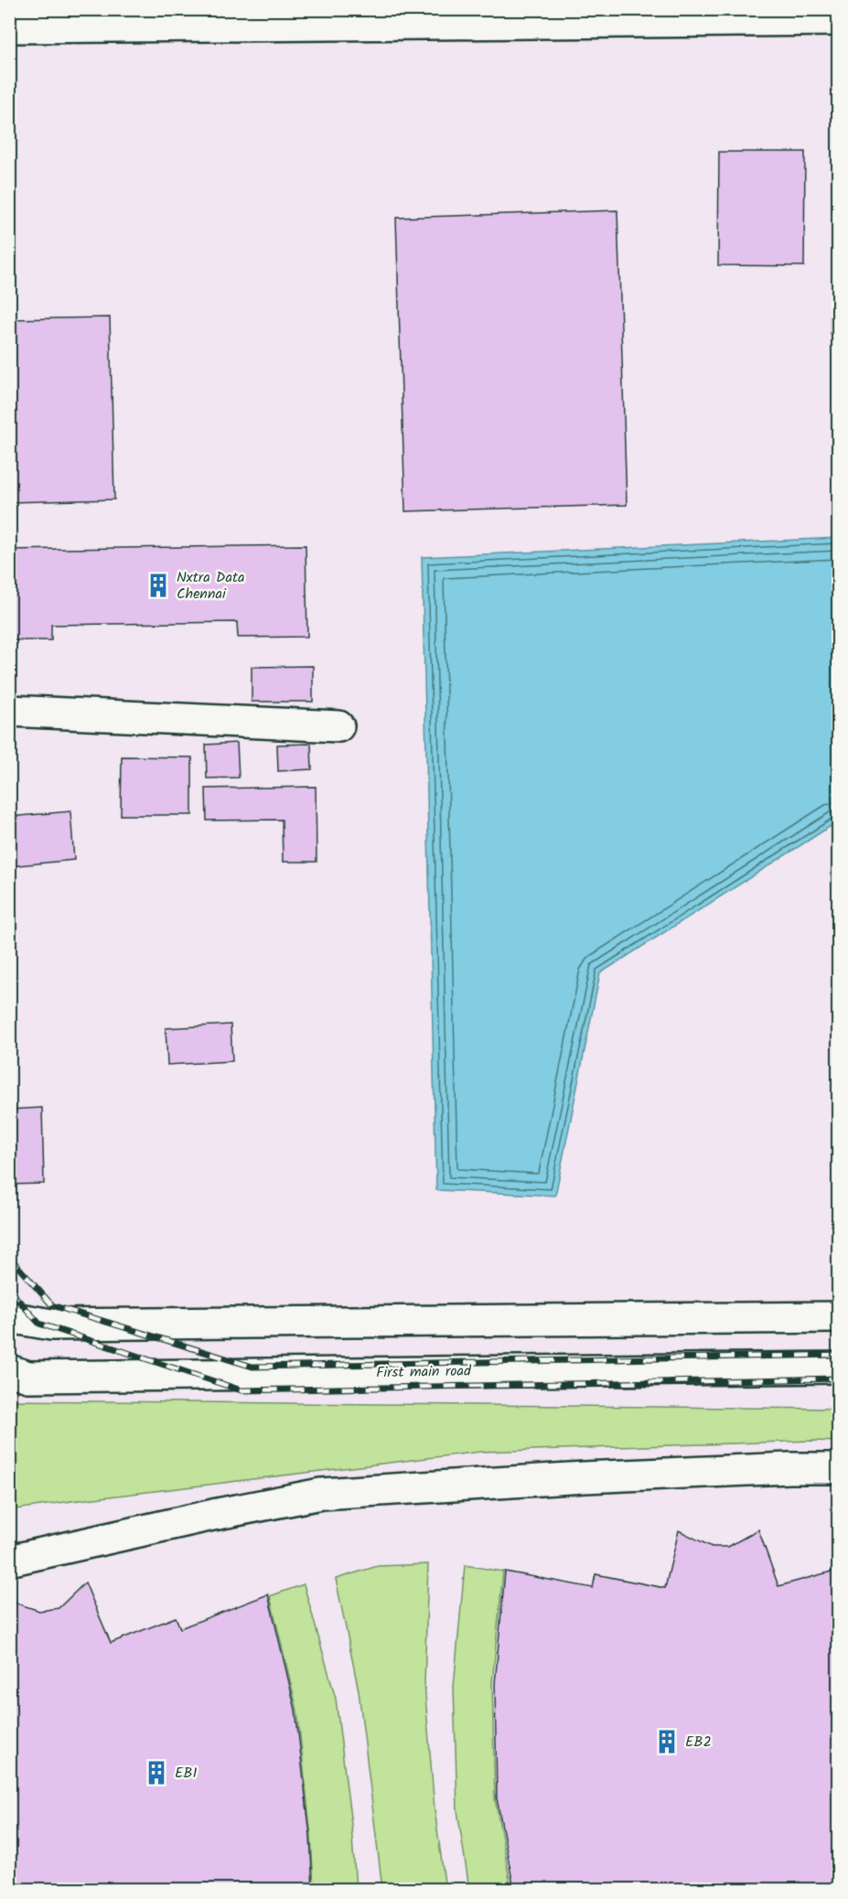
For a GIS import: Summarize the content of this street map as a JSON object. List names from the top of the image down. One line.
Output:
{"streets":{"street":["First main road"]},"places":{"building":["Nxtra Data Chennai","EB2","EB1"]}}
